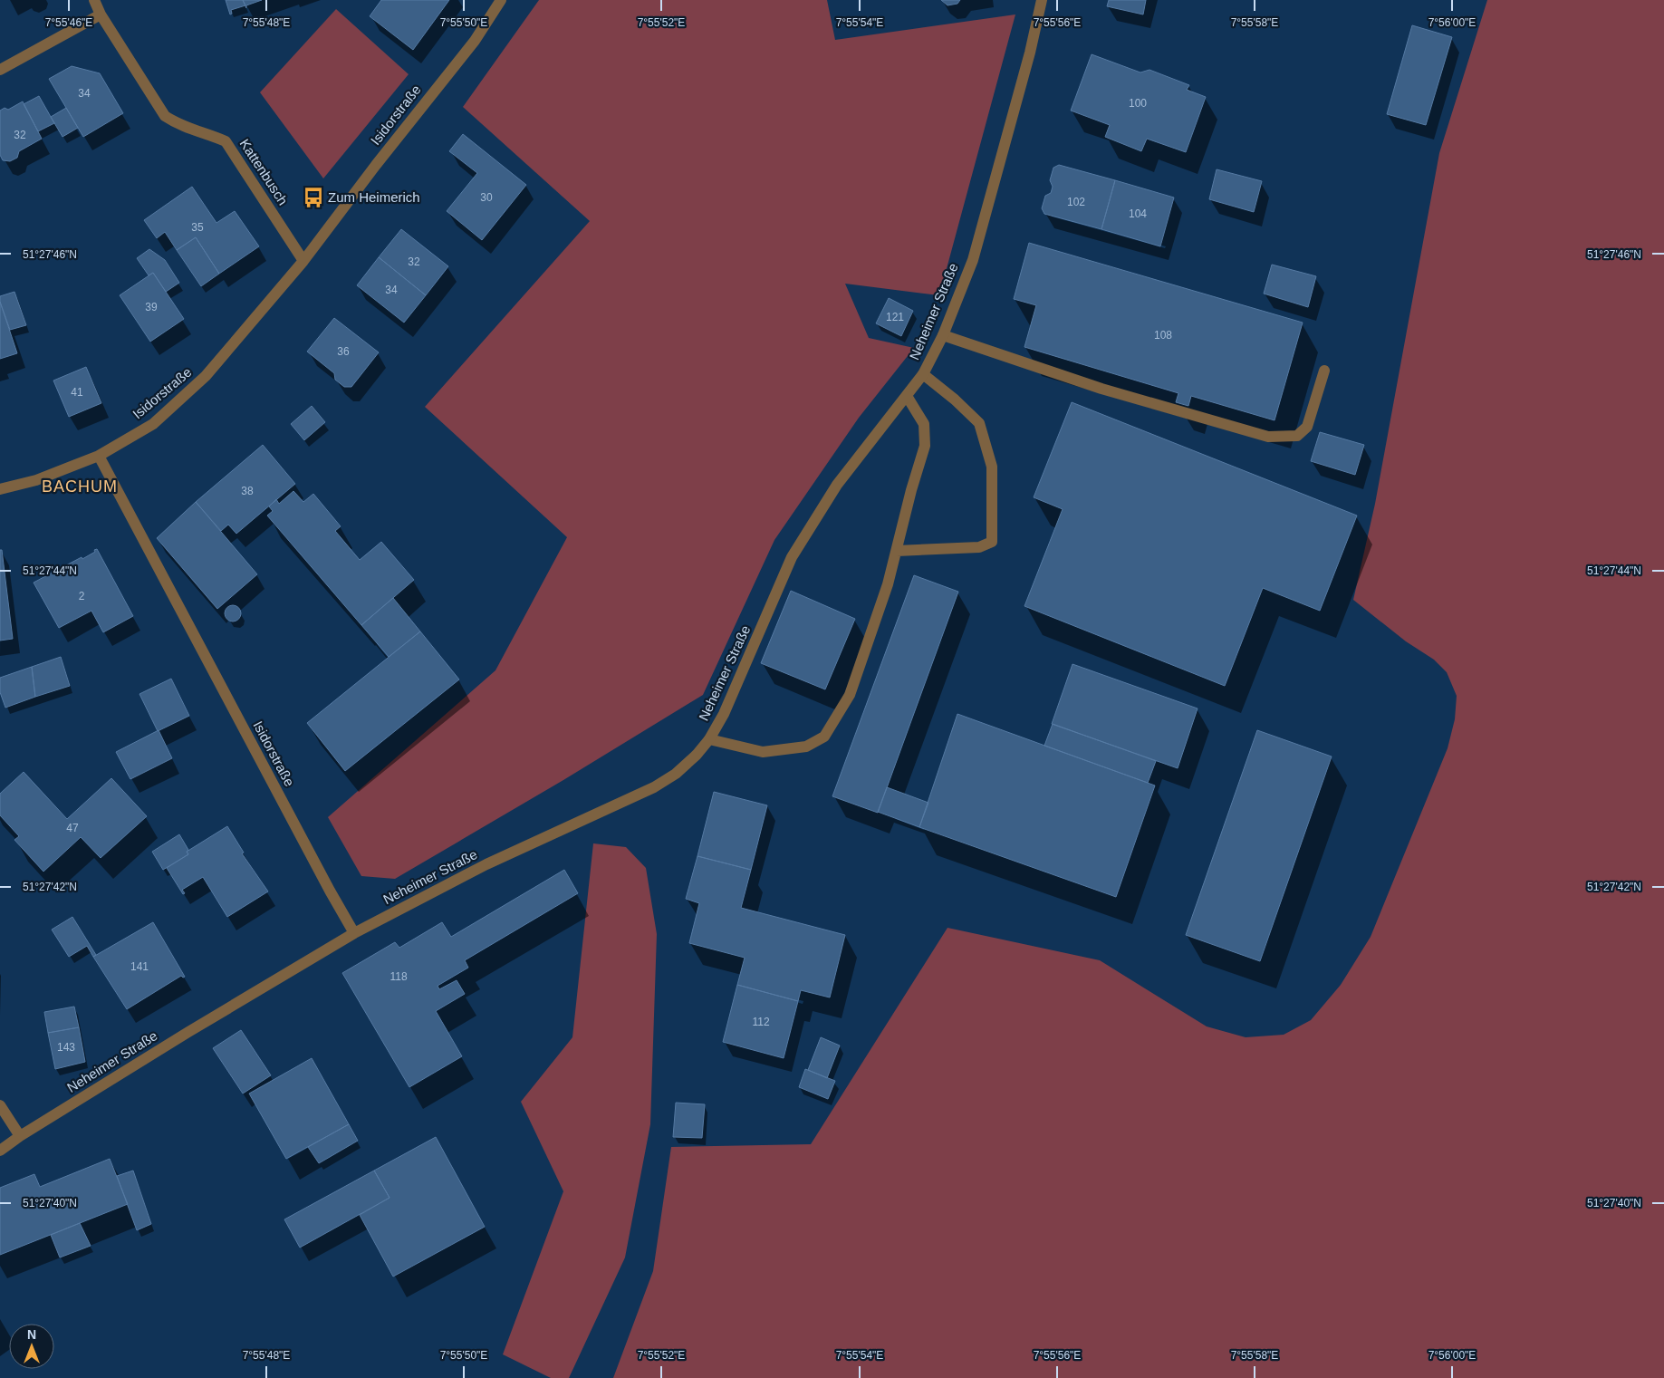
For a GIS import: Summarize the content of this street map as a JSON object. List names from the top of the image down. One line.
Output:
{"streets":{"street":["Isidorstraße","Kattenbusch","Neheimer Straße"]},"crossings":[["Isidorstraße","Kattenbusch"],["Isidorstraße","Neheimer Straße"]],"districts":["BACHUM"],"places":{"bus stop":["Zum Heimerich"]},"house_numbers":["34","100","32","30","102","104","35","32","34","39","121","108","36","41","38","2","47","141","118","112","143"],"north":"top","coordinates":["7°55'46\"E","7°55'48\"E","7°55'50\"E","7°55'52\"E","7°55'54\"E","7°55'56\"E","7°55'58\"E","7°56'00\"E","51°27'46\"N","51°27'44\"N","51°27'42\"N","51°27'40\"N"]}
